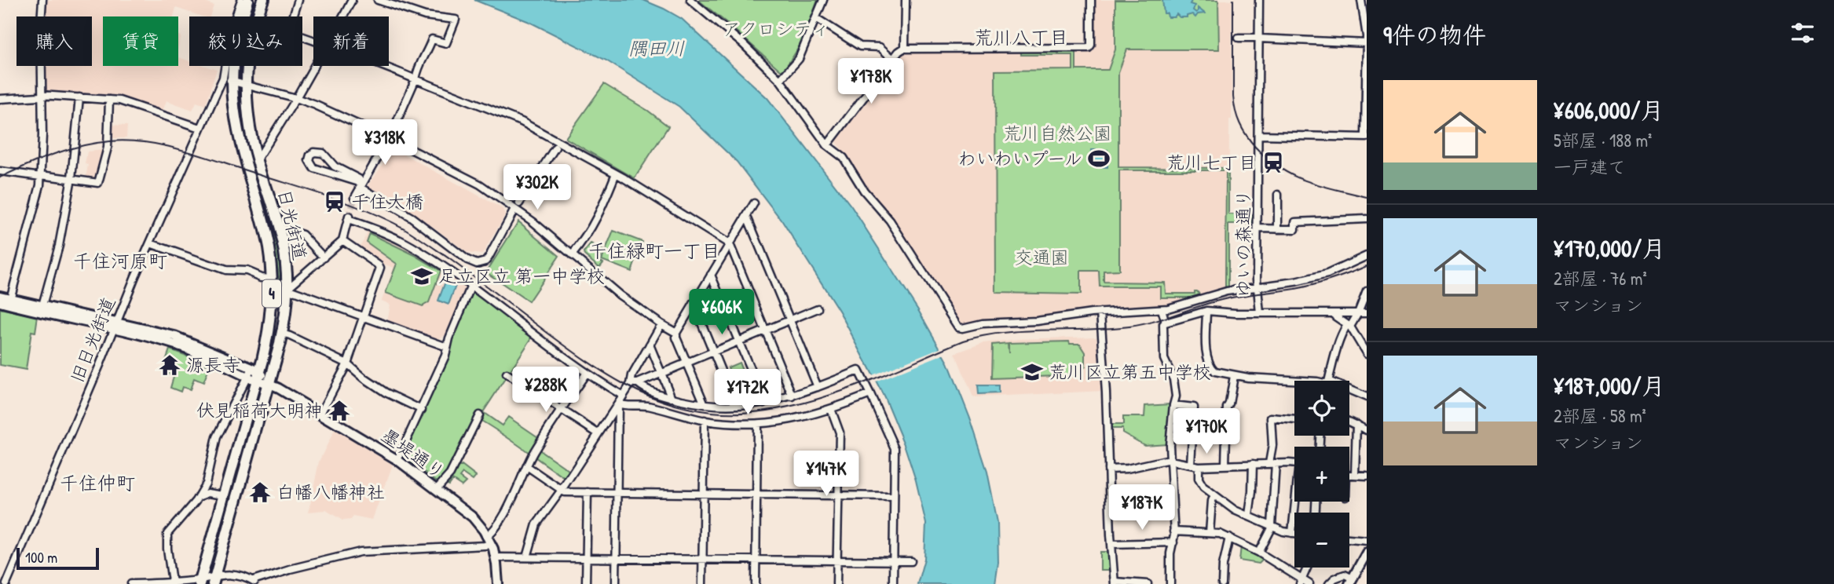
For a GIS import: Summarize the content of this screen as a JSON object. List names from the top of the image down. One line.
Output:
{"streets":{"highway":["日光街道","4"],"main road":["墨堤通り"],"street":["ゆいの森通り","旧日光街道"]},"crossings":[["日光街道","旧日光街道"],["日光街道","墨堤通り"],["旧日光街道","墨堤通り"]],"districts":["荒川八丁目","千住緑町一丁目","千住河原町","千住仲町"],"water":["隅田川"],"parks":["アクロシティ","荒川自然公園","交通園"],"places":{"sports":["わいわいプール"],"station":["荒川七丁目","千住大橋"],"school or university":["足立区立 第一中学校","荒川区立第五中学校"],"temple":["源長寺","伏見稲荷大明神","白幡八幡神社"]},"scale_bar":"100 m","page":{"heading":"9件の物件","chip":["購入","賃貸","絞り込み","新着"],"price":["¥178K","¥318K","¥302K","¥606K","¥288K","¥172K","¥170K","¥147K","¥187K"],"list":[{"name":"¥606,000/月","note":"5部屋 · 188 m² · 一戸建て"},{"name":"¥170,000/月","note":"2部屋 · 76 m² · マンション"},{"name":"¥187,000/月","note":"2部屋 · 58 m² · マンション"}],"map_buttons":["+","−"],"scale":"100 m"}}
